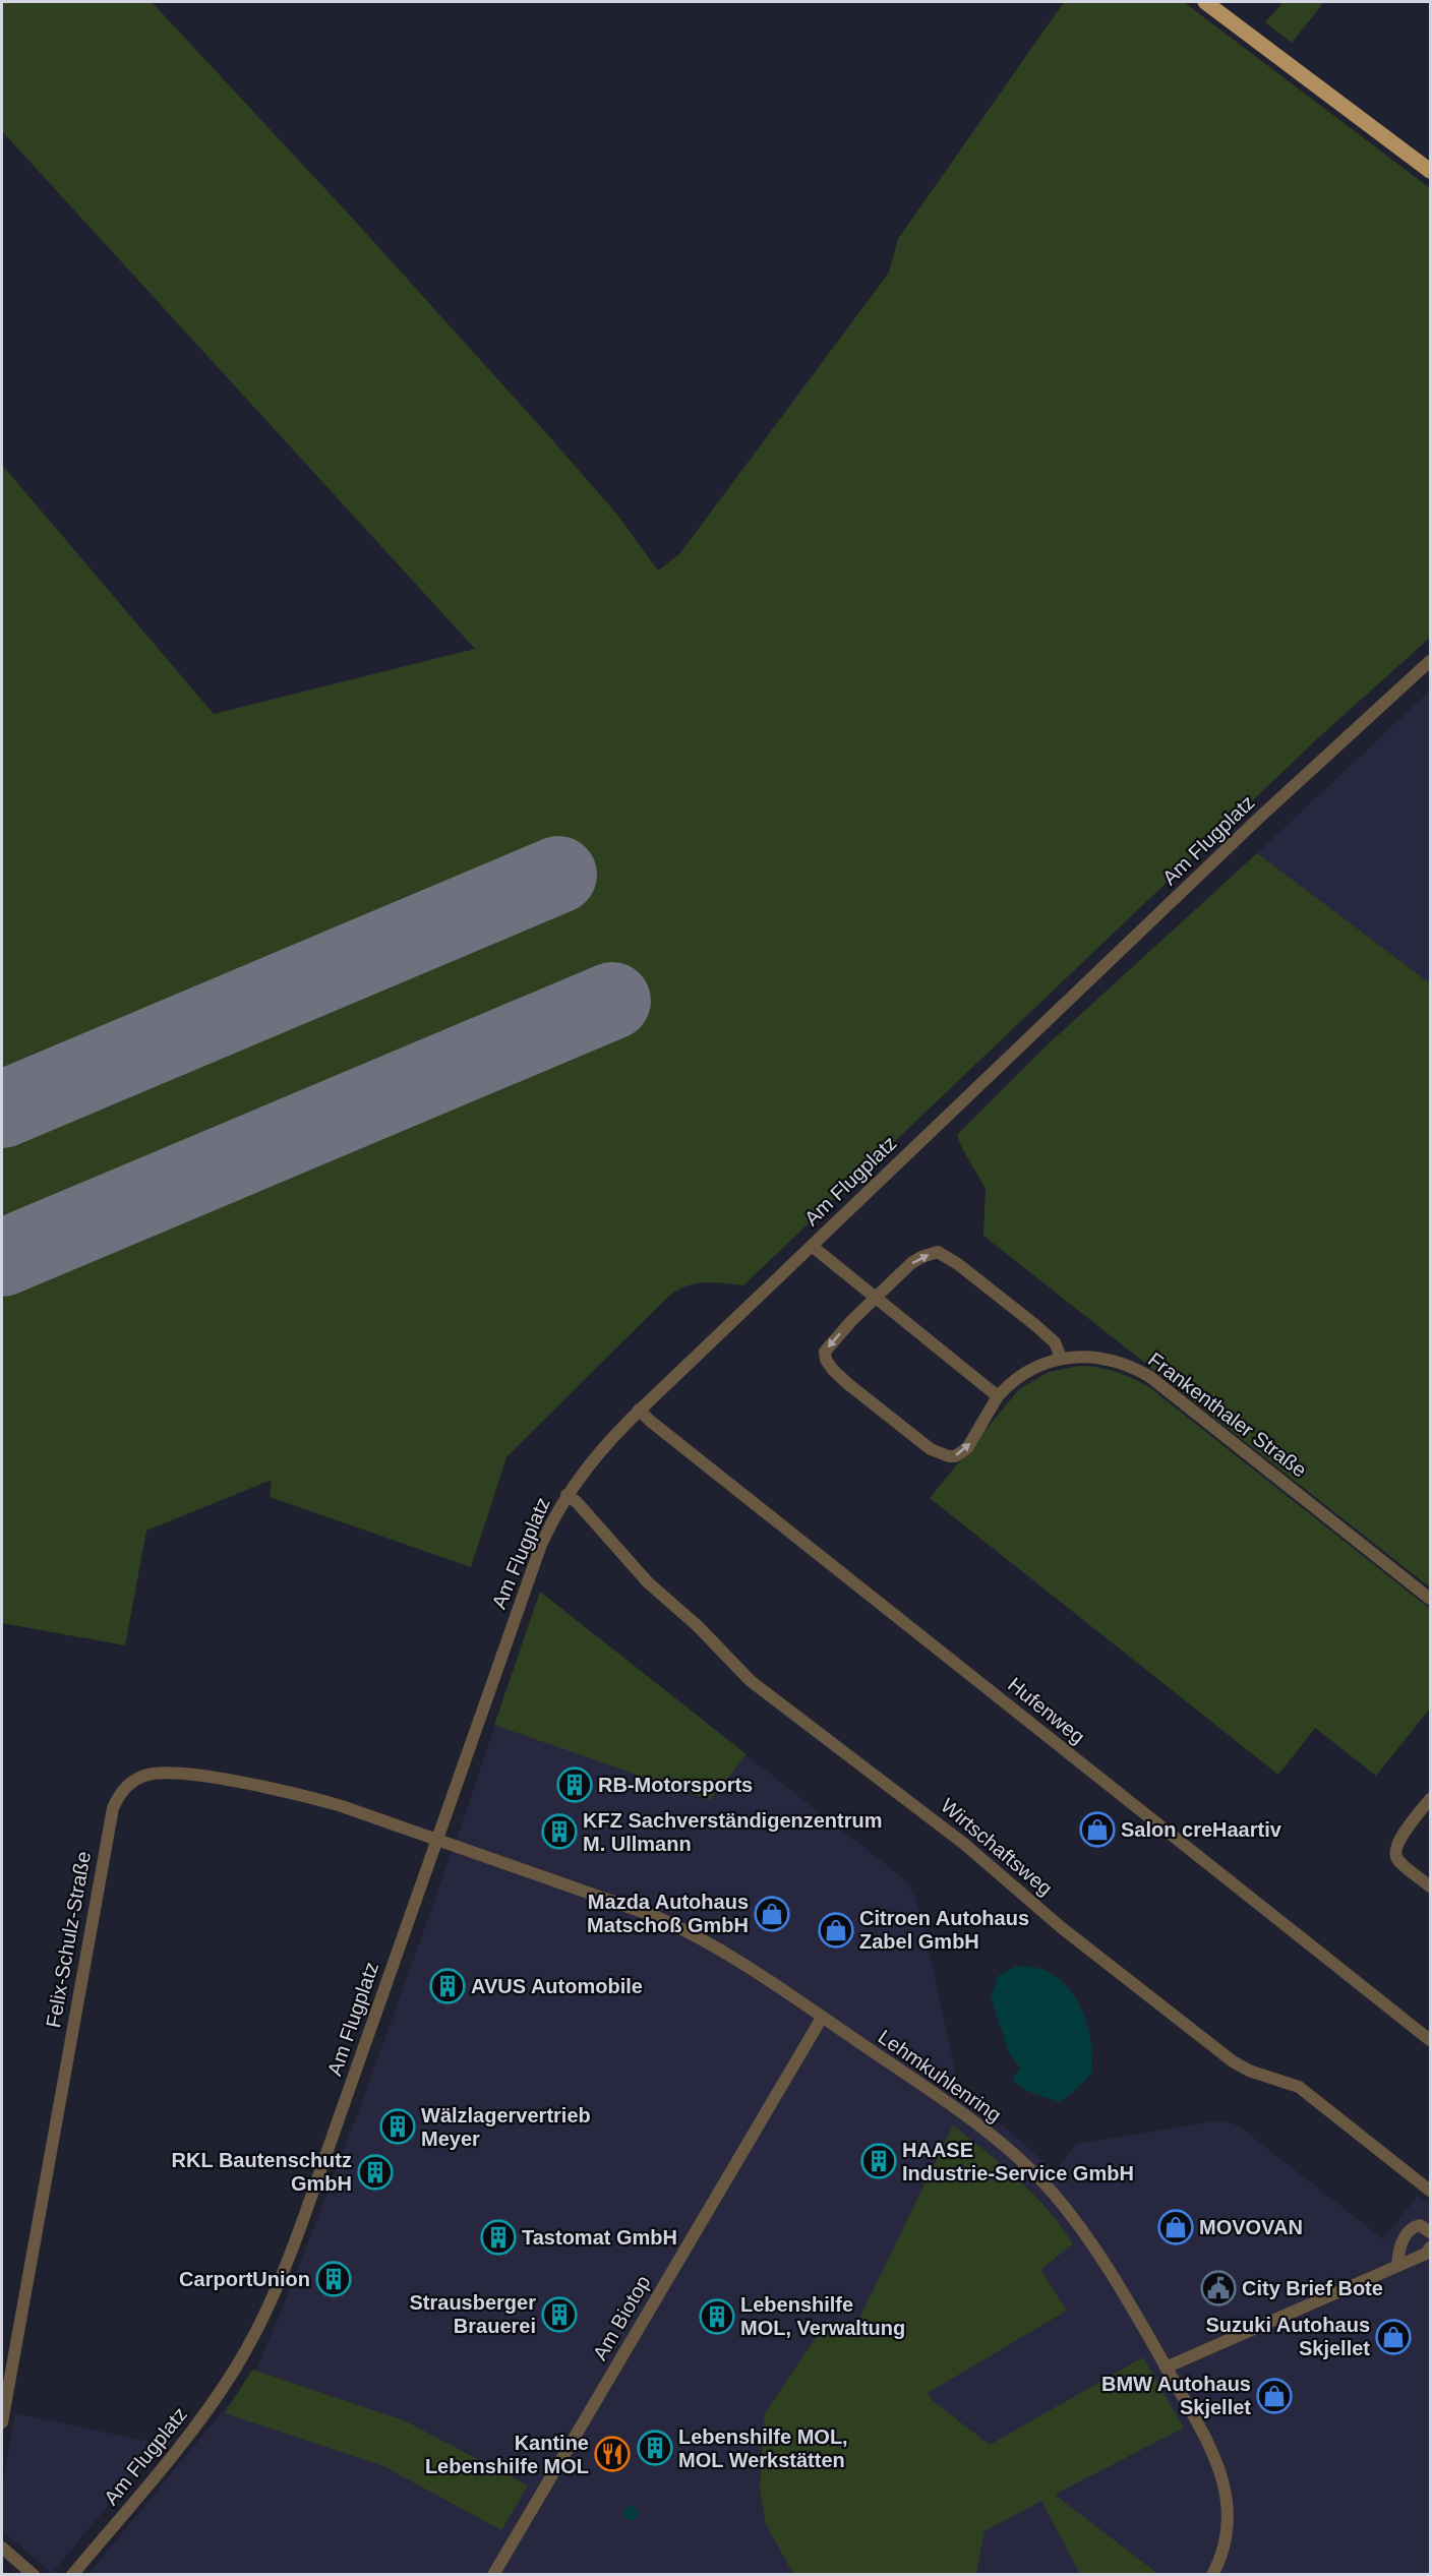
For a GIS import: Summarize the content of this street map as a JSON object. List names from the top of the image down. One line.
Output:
{"streets":{"street":["Am Flugplatz","Frankenthaler Straße","Hufenweg","Wirtschaftsweg","Felix-Schulz-Straße","Lehmkuhlenring","Am Biotop"]},"crossings":[["Am Flugplatz","Hufenweg"],["Am Flugplatz","Wirtschaftsweg"],["Am Flugplatz","Felix-Schulz-Straße"],["Am Flugplatz","Lehmkuhlenring"],["Felix-Schulz-Straße","Lehmkuhlenring"],["Lehmkuhlenring","Am Biotop"]],"places":{"building":["RB-Motorsports","KFZ Sachverständigenzentrum M. Ullmann","AVUS Automobile","Wälzlagervertrieb Meyer","HAASE Industrie-Service GmbH","RKL Bautenschutz GmbH","Tastomat GmbH","CarportUnion","Strausberger Brauerei","Lebenshilfe MOL, Verwaltung","Lebenshilfe MOL, MOL Werkstätten"],"shop":["Salon creHaartiv","Mazda Autohaus Matschoß GmbH","Citroen Autohaus Zabel GmbH","MOVOVAN","Suzuki Autohaus Skjellet","BMW Autohaus Skjellet"],"public building":["City Brief Bote"],"restaurant":["Kantine Lebenshilfe MOL"]}}
